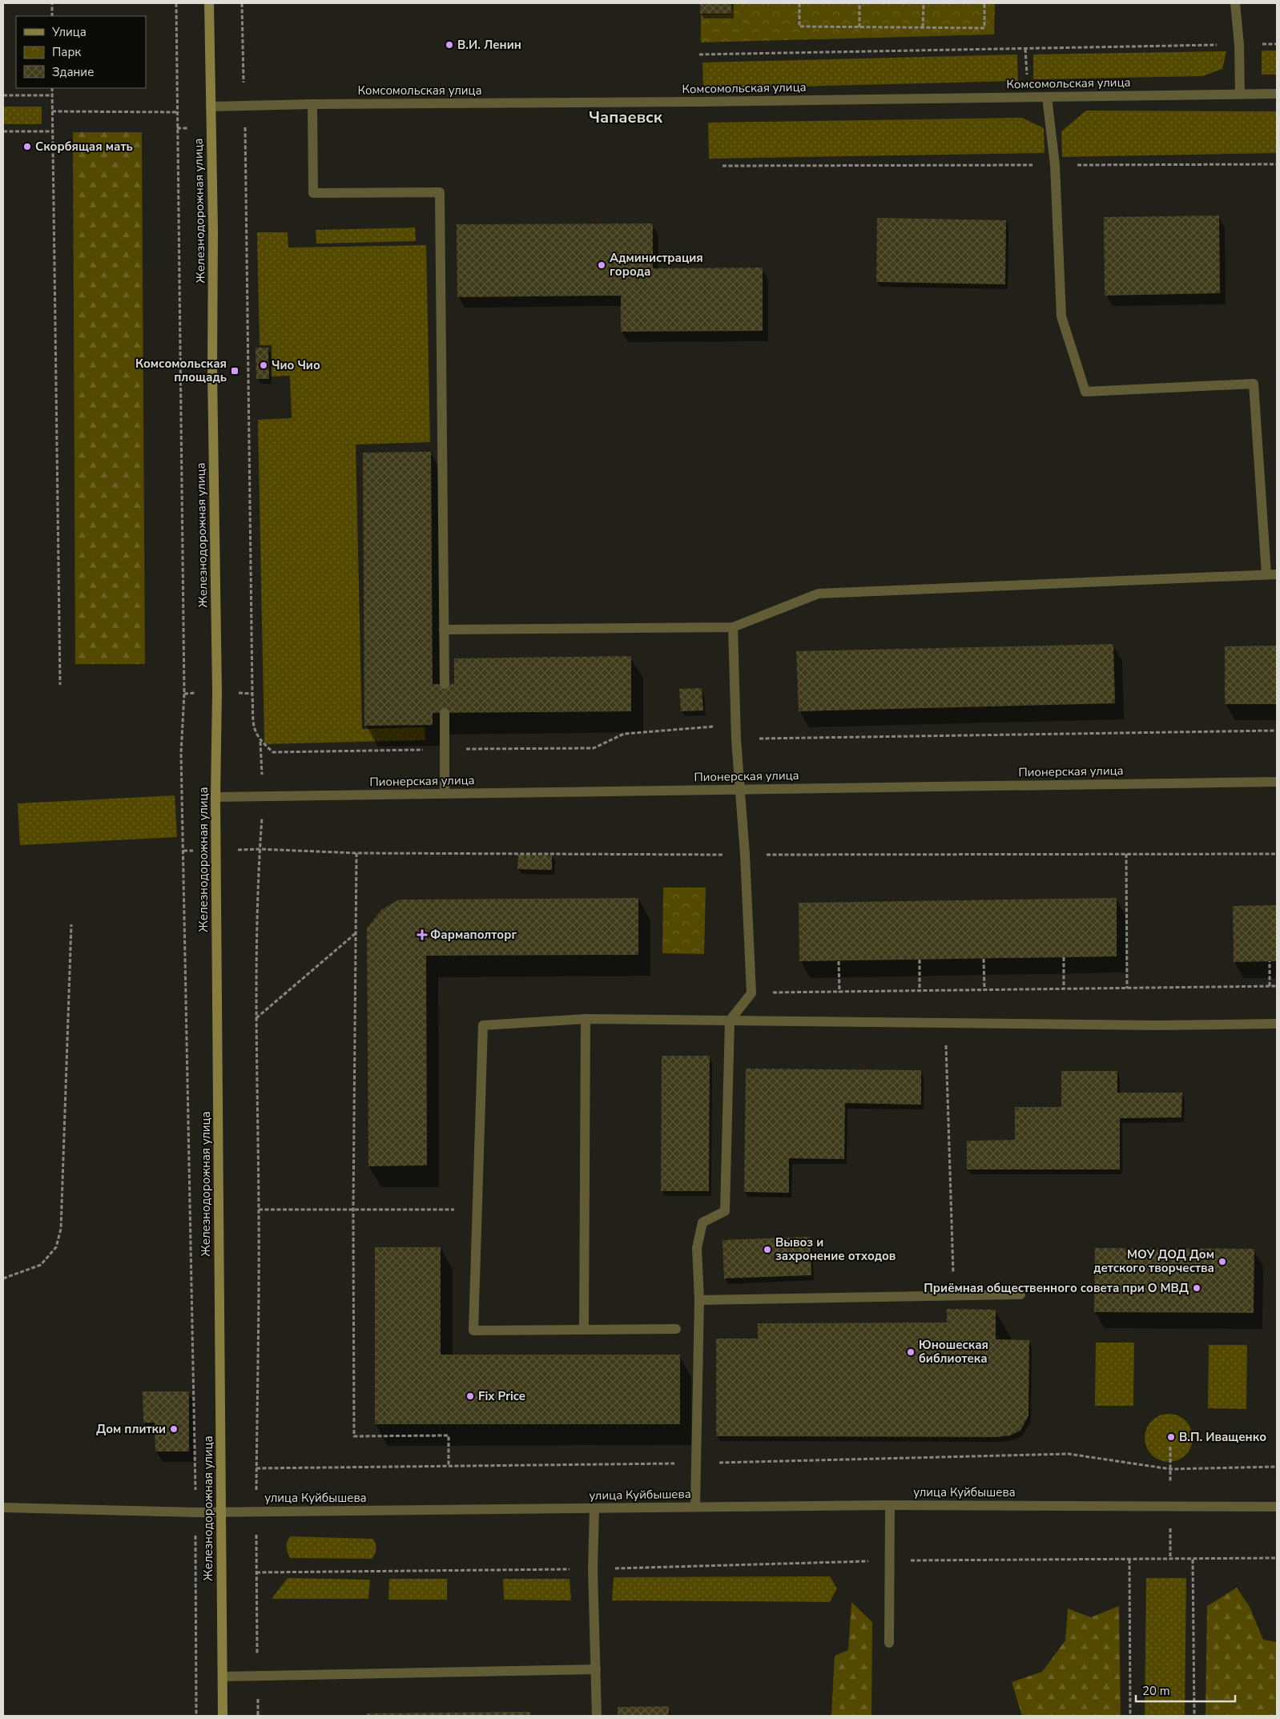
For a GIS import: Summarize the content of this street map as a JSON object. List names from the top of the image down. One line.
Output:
{"streets":{"main road":["Железнодорожная улица"],"street":["Комсомольская улица","Пионерская улица","улица Куйбышева"]},"crossings":[["Комсомольская улица","Железнодорожная улица"],["Железнодорожная улица","Пионерская улица"],["Железнодорожная улица","улица Куйбышева"]],"districts":["Чапаевск"],"places":{"other":["В.И. Ленин","Скорбящая мать","Администрация города","Чио Чио","Вывоз и захронение отходов","МОУ ДОД Дом детского творчества","Приёмная общественного совета при О МВД","Юношеская библиотека","Fix Price","Дом плитки","В.П. Иващенко"],"transit":["Комсомольская площадь"],"health":["Фармаполторг"]},"legend":["Улица","Парк","Здание"],"scale_bar":"20 m"}
